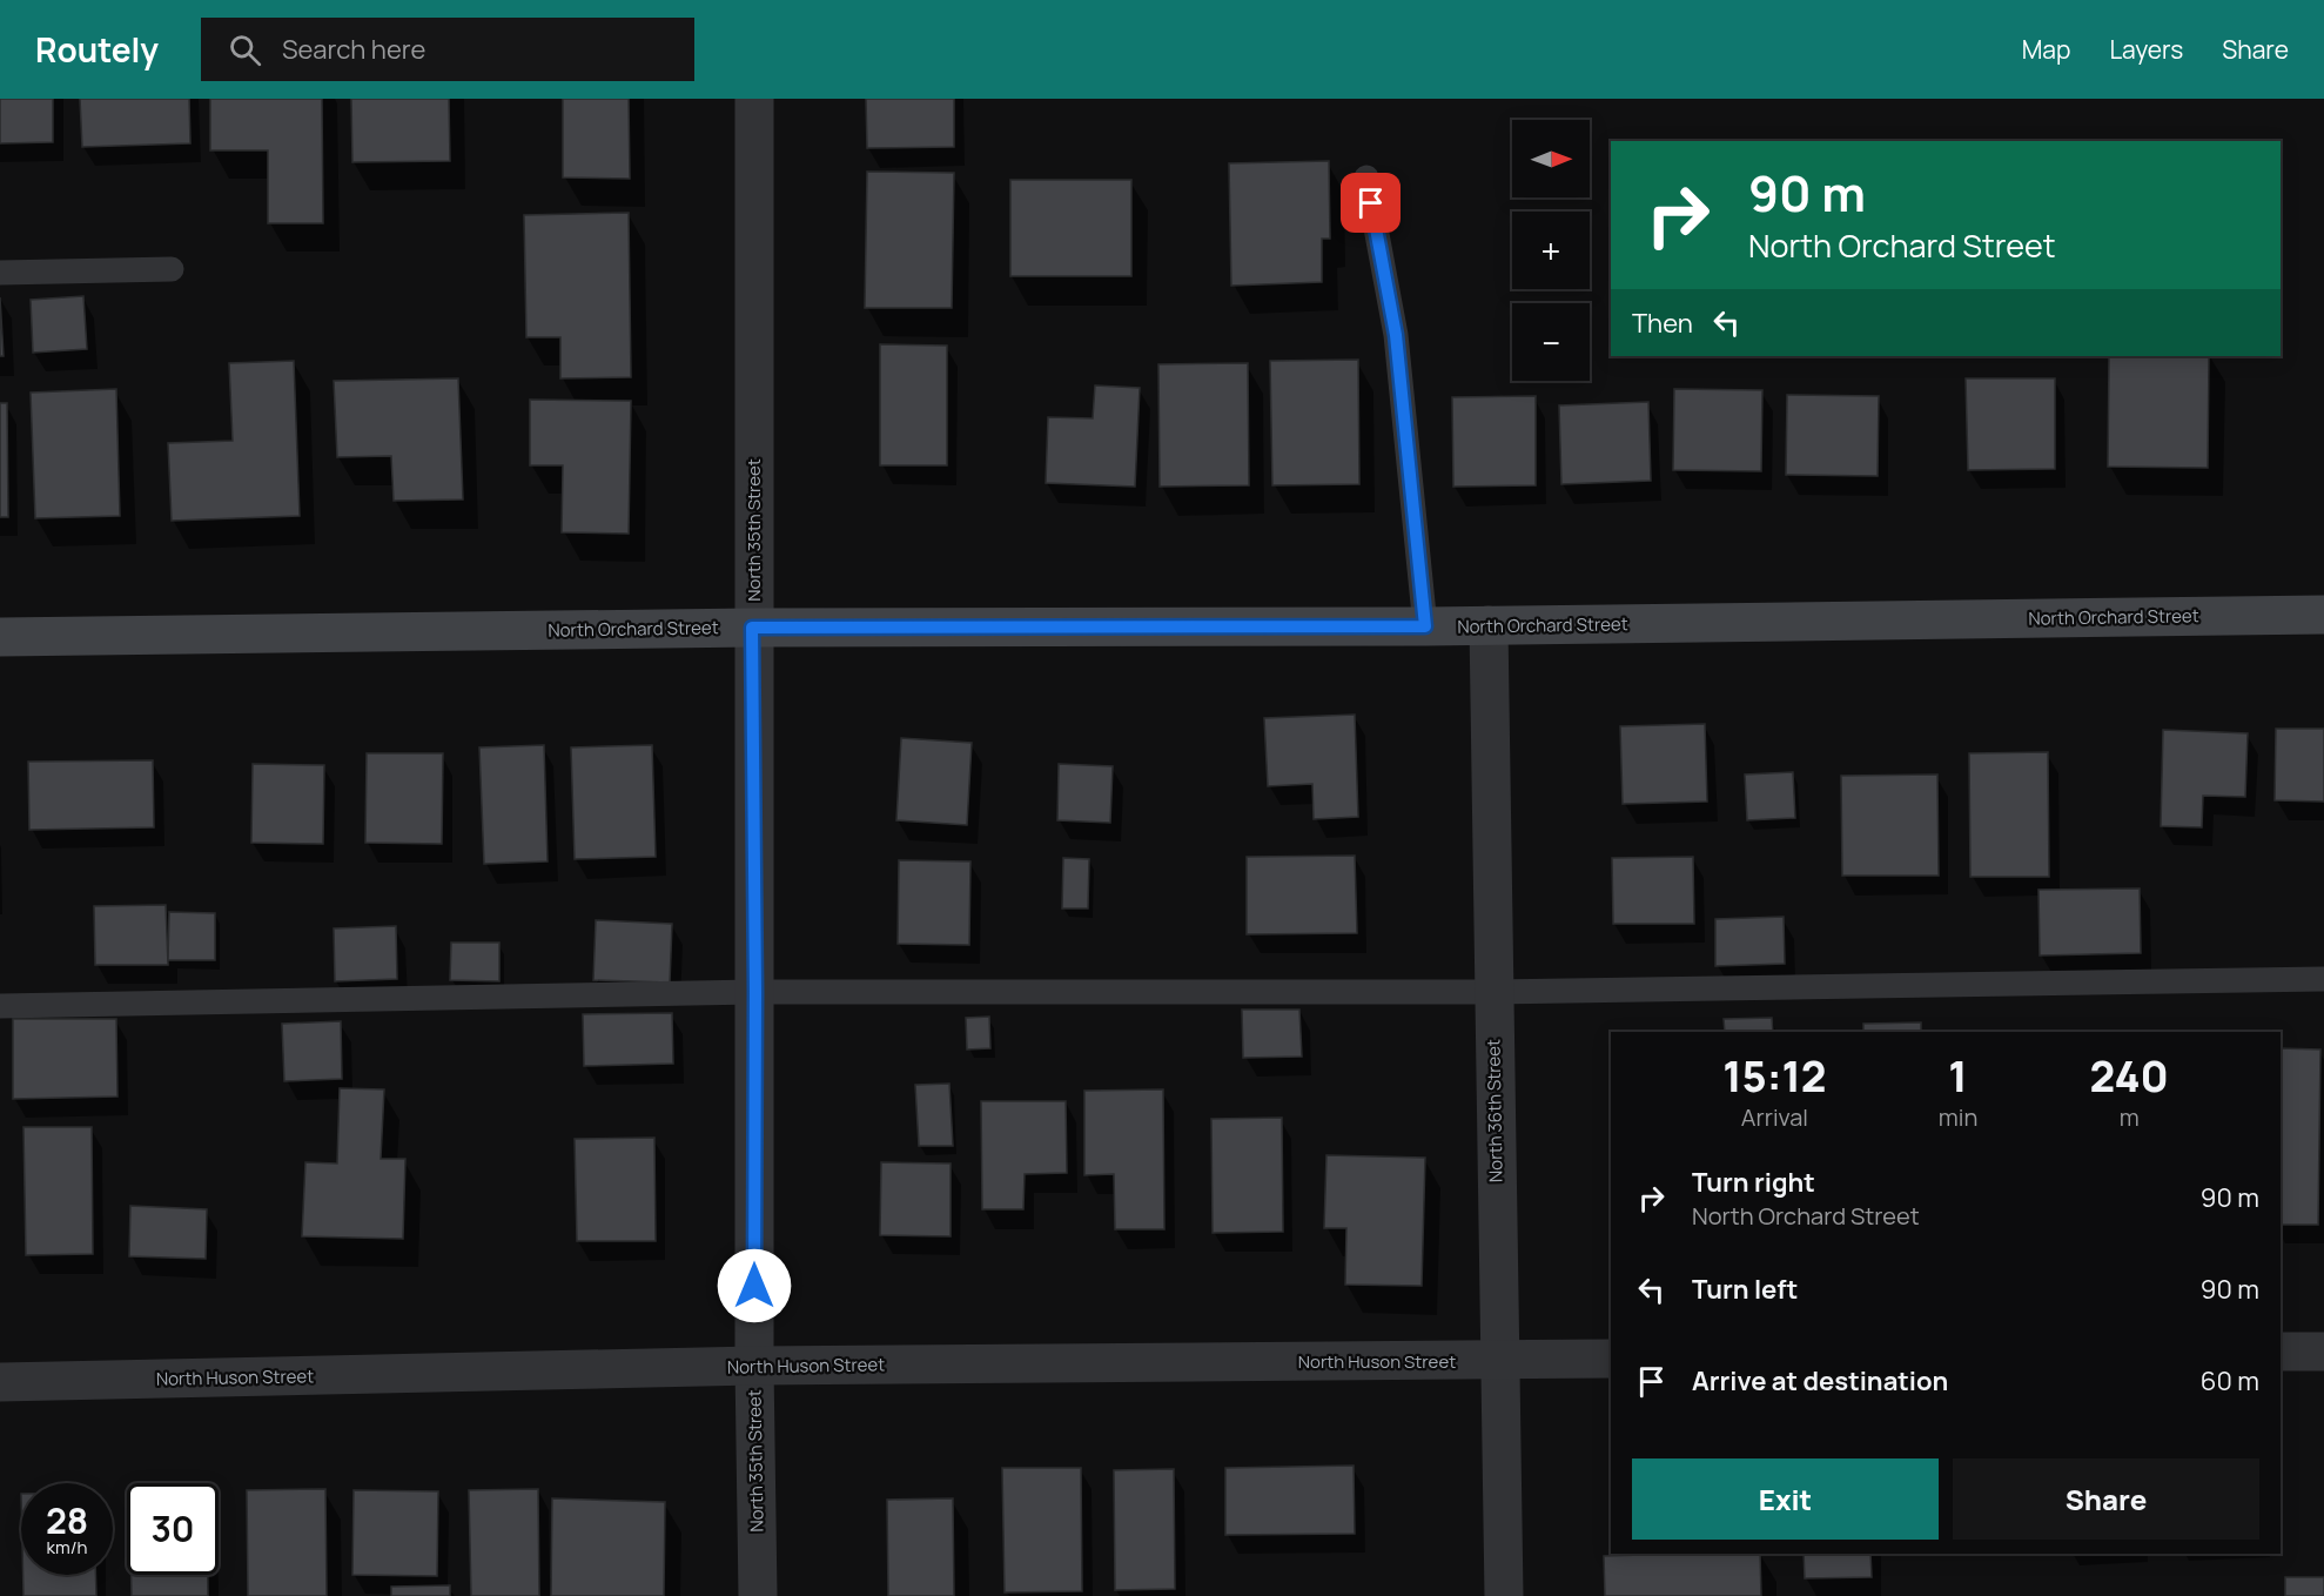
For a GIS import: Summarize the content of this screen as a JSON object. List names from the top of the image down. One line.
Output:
{"streets":{"street":["North 35th Street","North Orchard Street","North 36th Street","North Huson Street"]},"crossings":[["North 35th Street","North Orchard Street"],["North 35th Street","North Huson Street"],["North Orchard Street","North 36th Street"],["North 36th Street","North Huson Street"]],"north":"right","page":{"header":"Routely","search":"Search here","nav":["Map","Layers","Share"],"map_buttons":["+","−"],"turn":["90 m","North Orchard Street"],"then":"Then","eta":["15:12","Arrival","1","min","240","m"],"list":[{"name":"Turn right","note":"North Orchard Street","value":"90 m"},{"name":"Turn left","value":"90 m"},{"name":"Arrive at destination","value":"60 m"}],"buttons":["Exit","Share"],"speed":"28 km/h","limit":"30"}}
